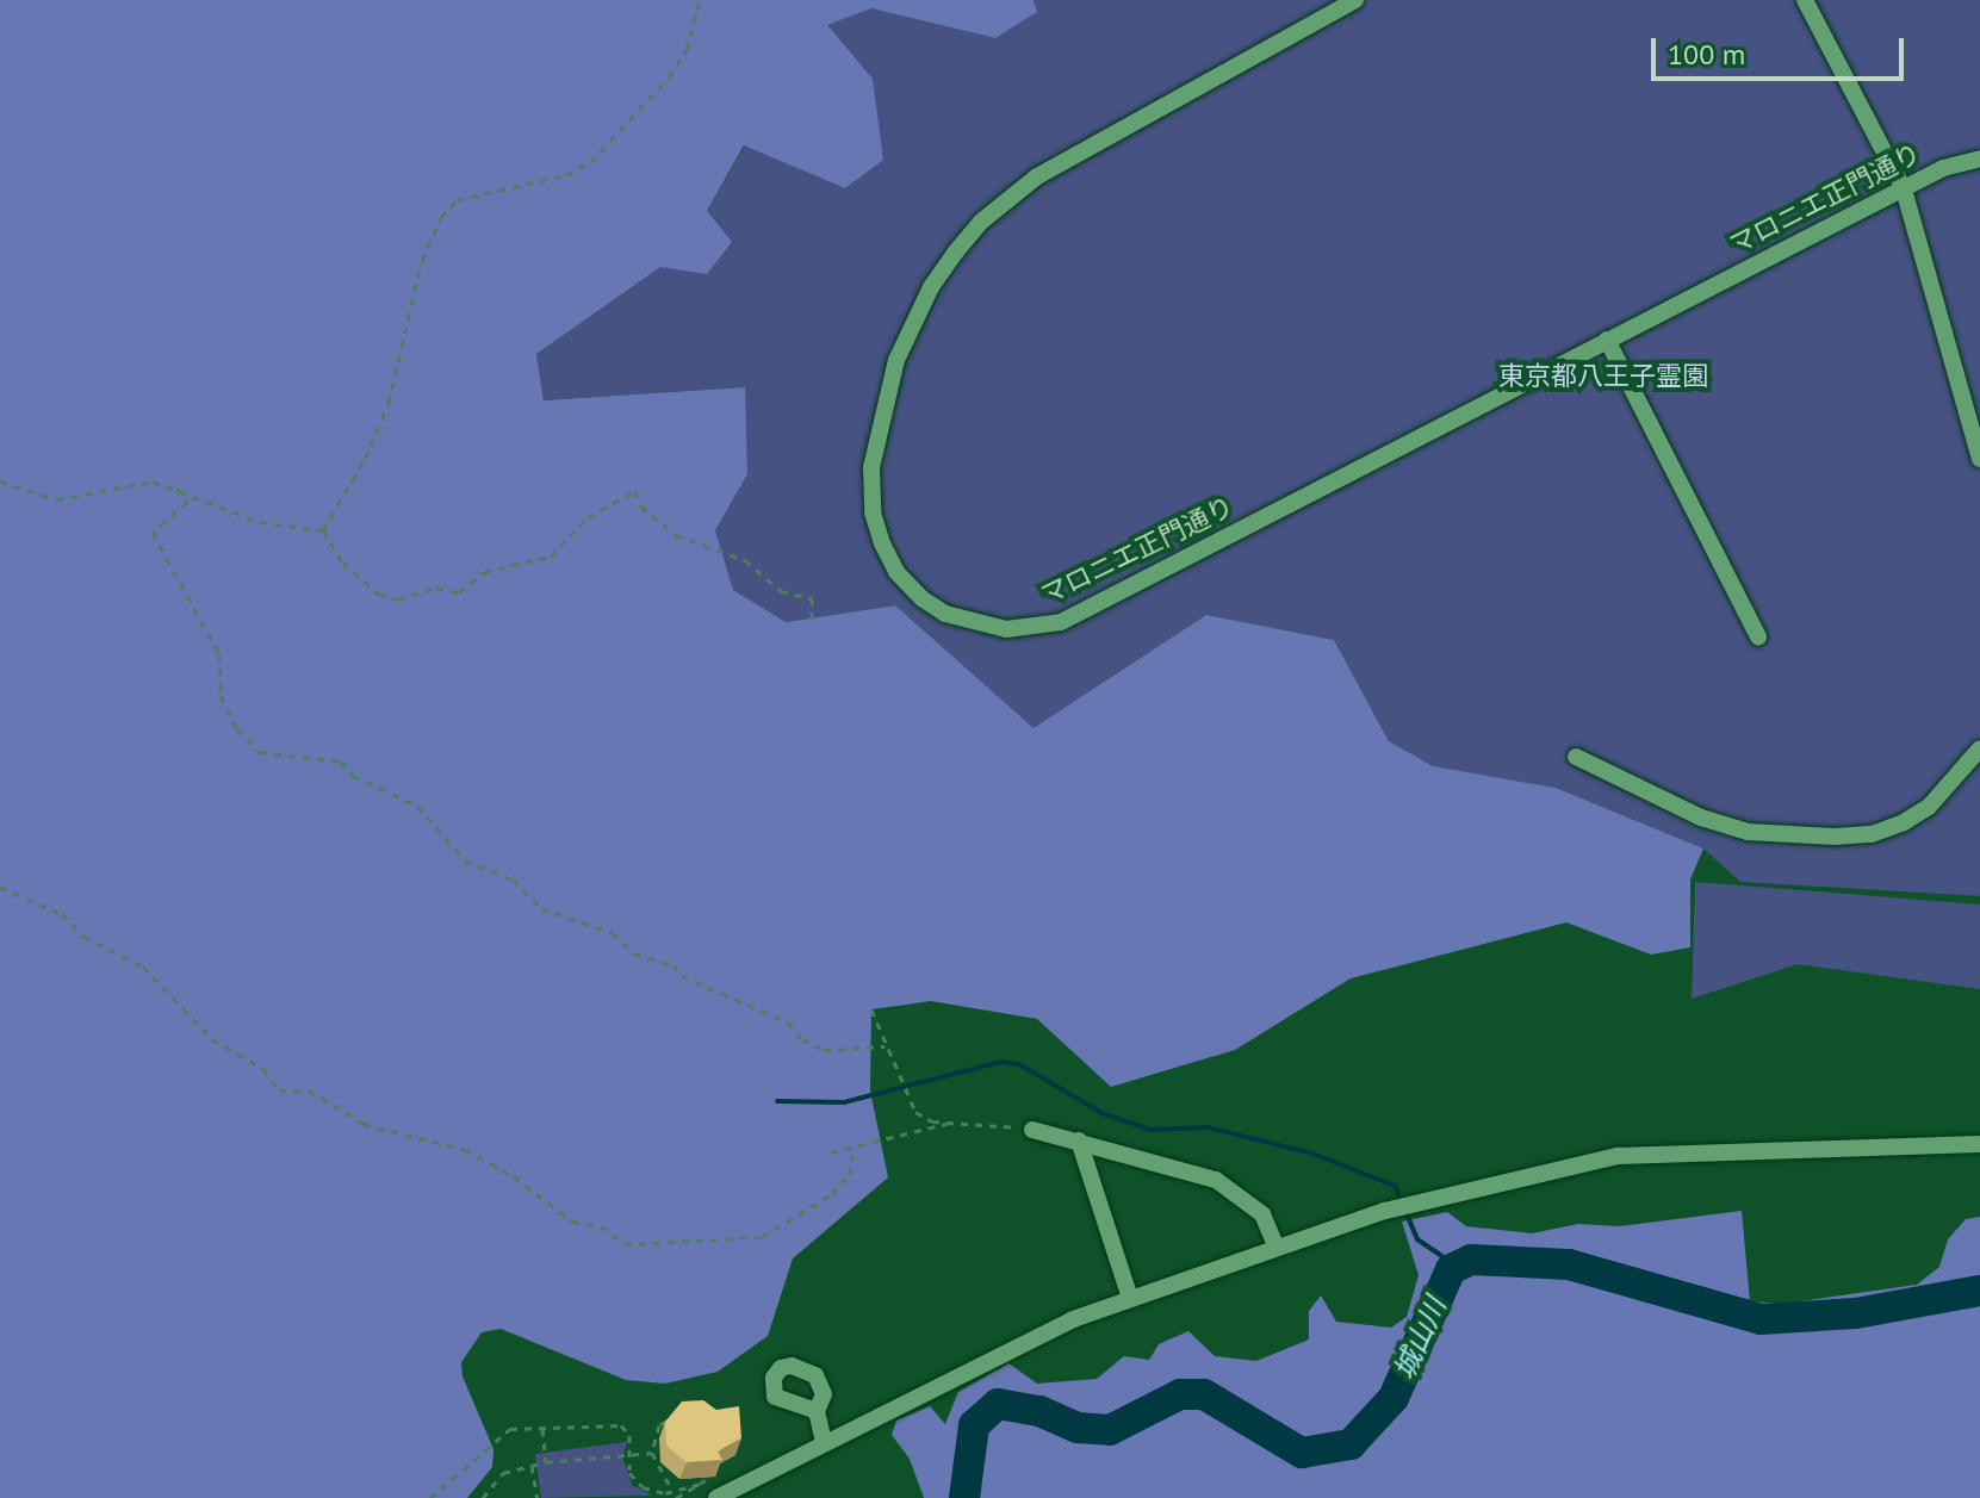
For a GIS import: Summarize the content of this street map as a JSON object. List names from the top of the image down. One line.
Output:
{"streets":{"street":["マロニエ正門通り"]},"water":["城山川"],"parks":["東京都八王子霊園"],"scale_bar":"100 m"}
